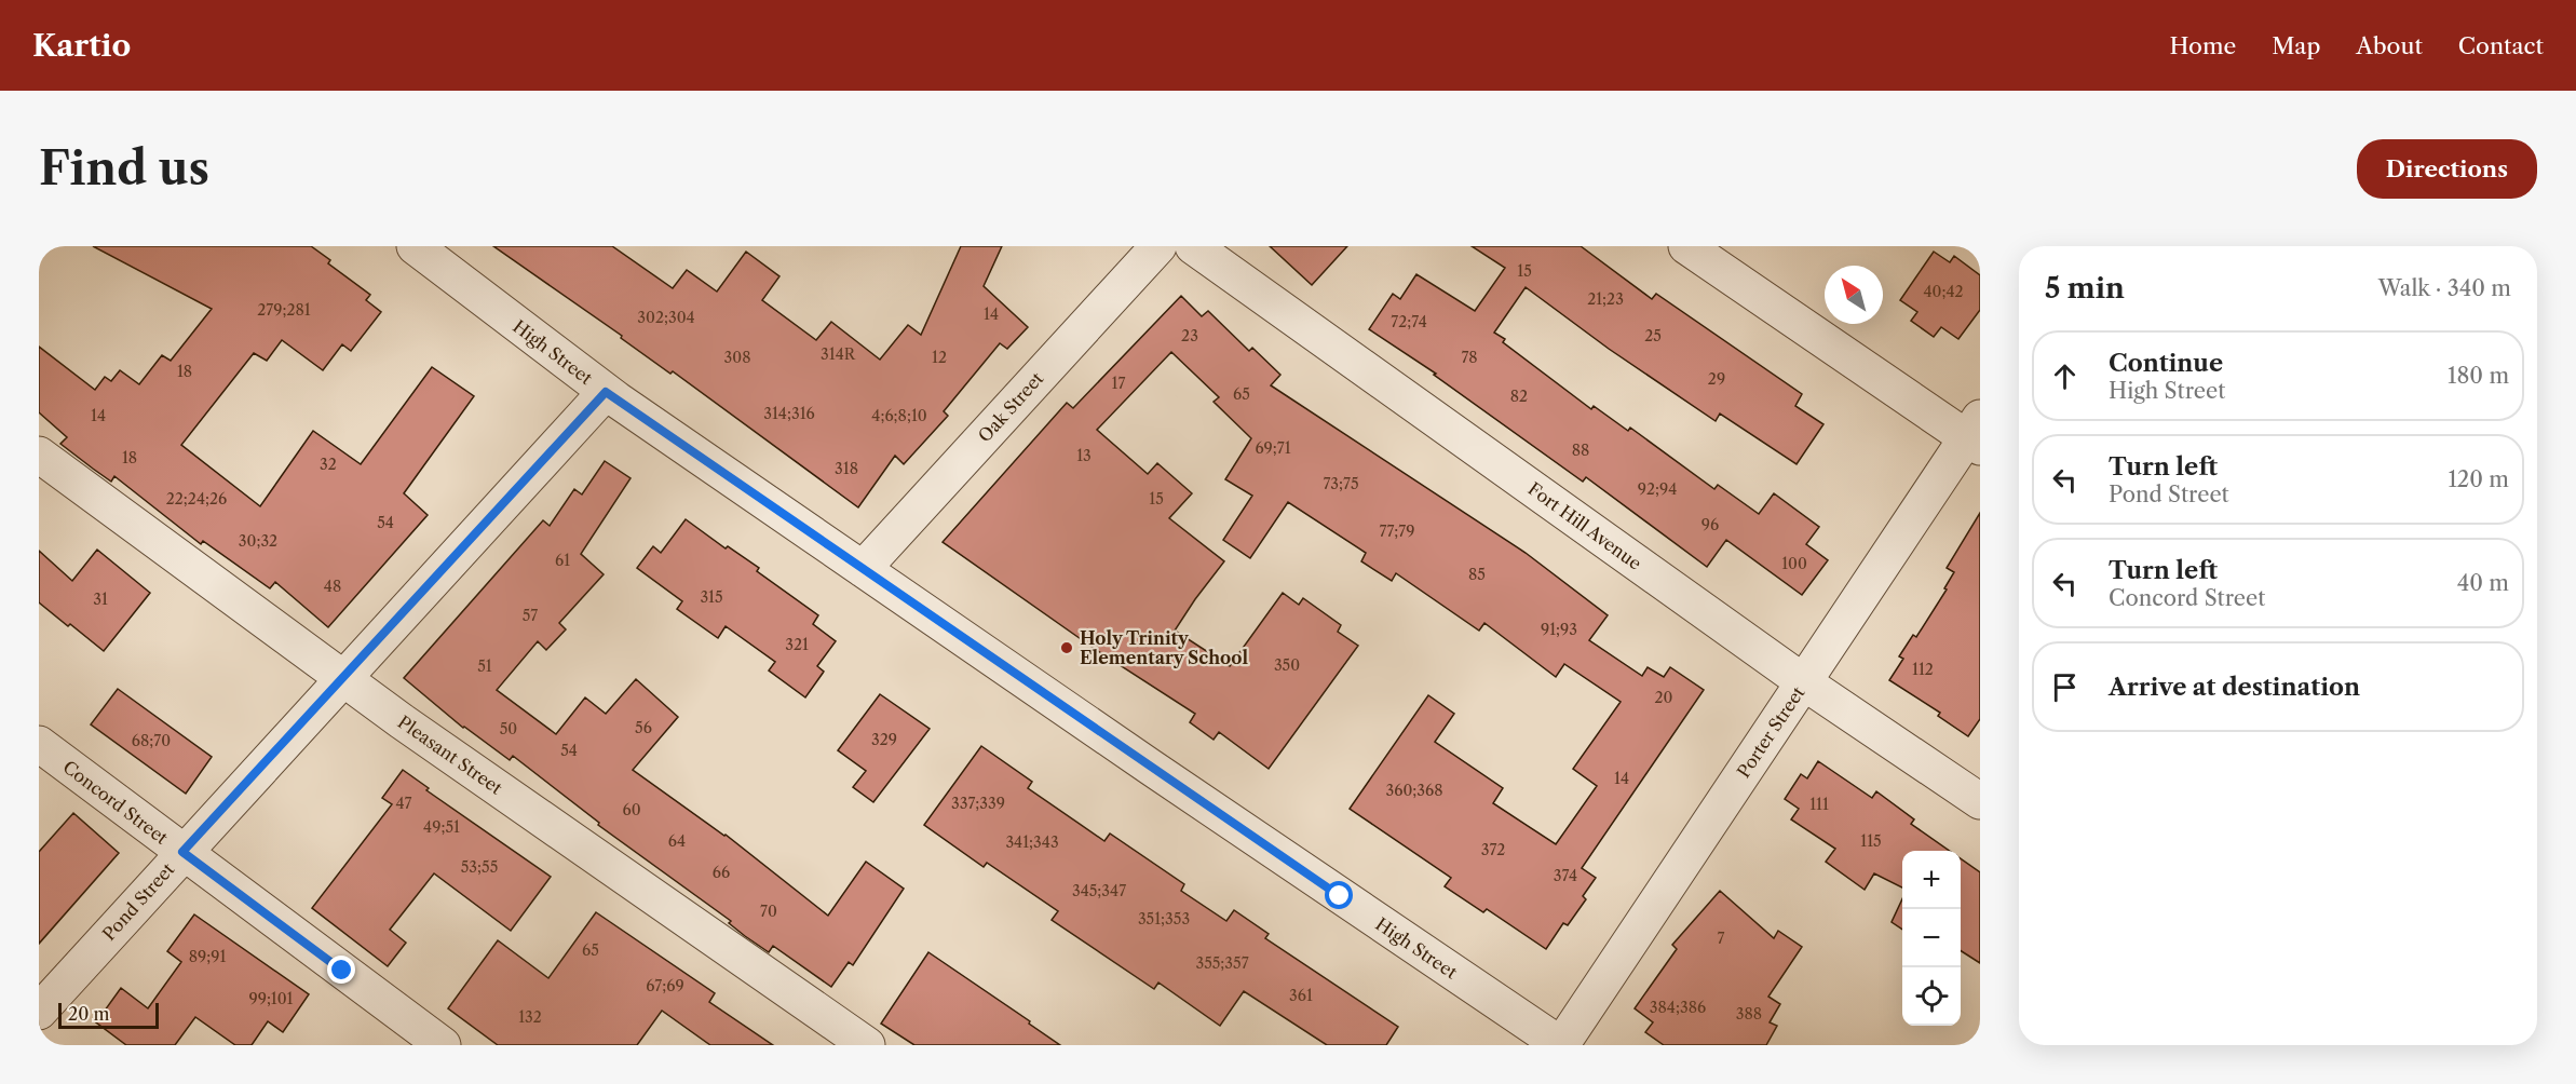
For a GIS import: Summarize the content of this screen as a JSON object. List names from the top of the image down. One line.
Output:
{"streets":{"street":["High Street","Oak Street","Fort Hill Avenue","Porter Street","Pleasant Street","Concord Street","Pond Street"]},"crossings":[["High Street","Oak Street"],["High Street","Porter Street"],["High Street","Pond Street"],["Fort Hill Avenue","Porter Street"],["Pleasant Street","Pond Street"],["Concord Street","Pond Street"]],"places":["Holy Trinity Elementary School"],"house_numbers":["15","40;42","21;23","279;281","14","302;304","72;74","23","25","314R","308","12","78","18","29","17","65","82","314;316","14","4;6;8;10","69;71","88","13","18","32","318","73;75","92;94","22;24;26","15","54","96","77;79","30;32","61","100","85","48","315","31","57","91;93","321","350","51","112","20","56","50","329","68;70","54","14","360;368","47","337;339","111","60","49;51","64","115","341;343","372","53;55","66","374","345;347","70","351;353","7","65","89;91","355;357","67;69","361","99;101","384;386","388","132"],"scale_bar":"20 m","north":"top left","page":{"header":"Kartio","nav":["Home","Map","About","Contact"],"buttons":"Directions","title":"Find us","heading":["5 min","Walk · 340 m"],"list":[["Continue","High Street","180 m"],["Turn left","Pond Street","120 m"],["Turn left","Concord Street","40 m"],"Arrive at destination"],"map_buttons":["+","−"],"scale":"20 m"}}
